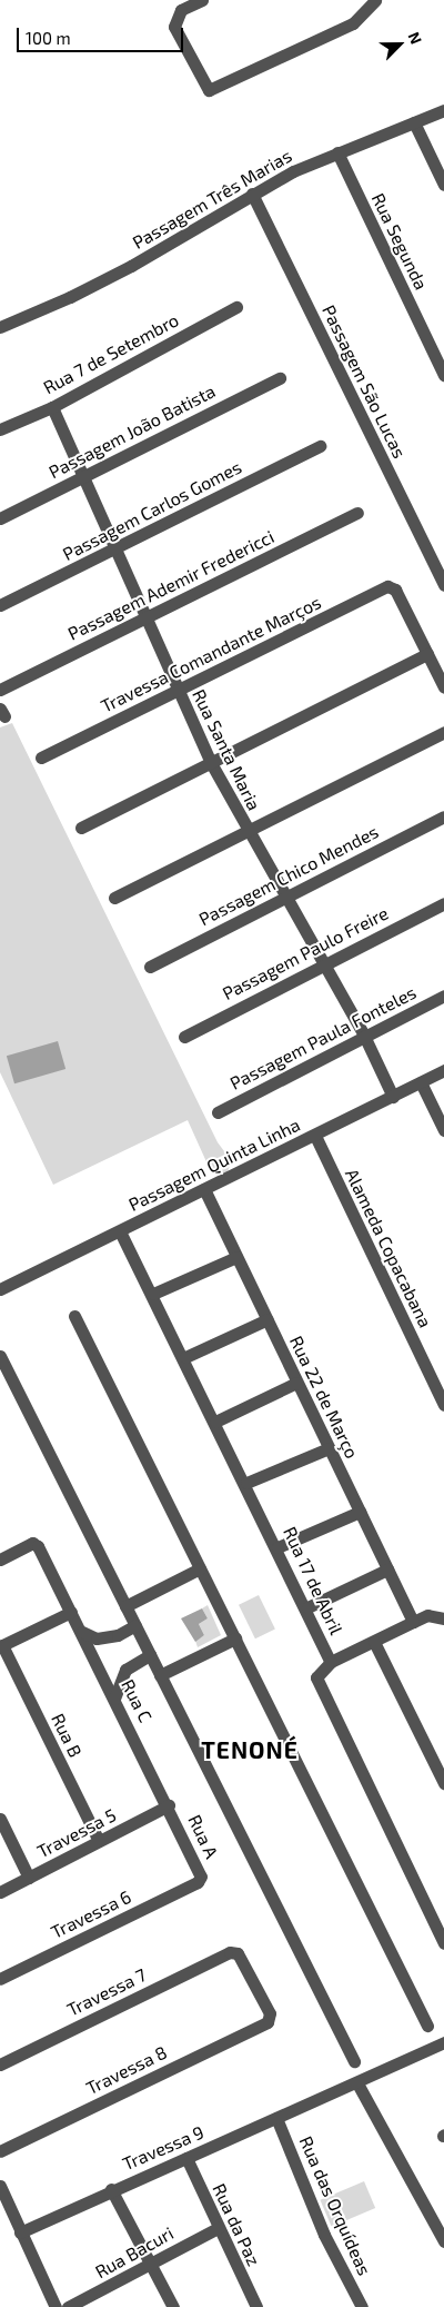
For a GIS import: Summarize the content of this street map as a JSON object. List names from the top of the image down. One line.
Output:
{"streets":{"street":["Passagem Três Marias","Rua Segunda","Rua 7 de Setembro","Passagem São Lucas","Passagem João Batista","Passagem Carlos Gomes","Passagem Ademir Fredericci","Travessa Comandante Marços","Rua Santa Maria","Passagem Chico Mendes","Passagem Paulo Freire","Passagem Paula Fonteles","Passagem Quinta Linha","Alameda Copacabana","Rua 22 de Março","Rua 17 de Abril","Rua C","Rua B","Travessa 5","Rua A","Travessa 6","Travessa 7","Travessa 8","Travessa 9","Rua das Orquídeas","Rua da Paz","Rua Bacuri"]},"crossings":[["Passagem Três Marias","Rua Segunda"],["Passagem Três Marias","Passagem São Lucas"],["Rua 7 de Setembro","Rua Santa Maria"],["Passagem João Batista","Rua Santa Maria"],["Passagem Carlos Gomes","Rua Santa Maria"],["Passagem Ademir Fredericci","Rua Santa Maria"],["Travessa Comandante Marços","Rua Santa Maria"],["Rua Santa Maria","Passagem Chico Mendes"],["Rua Santa Maria","Passagem Paulo Freire"],["Rua Santa Maria","Passagem Paula Fonteles"],["Rua Santa Maria","Passagem Quinta Linha"],["Passagem Quinta Linha","Alameda Copacabana"],["Passagem Quinta Linha","Rua 22 de Março"],["Passagem Quinta Linha","Rua 17 de Abril"],["Rua C","Travessa 5"],["Rua C","Rua A"],["Rua B","Travessa 5"],["Travessa 5","Rua A"],["Rua A","Travessa 6"],["Travessa 7","Travessa 8"],["Travessa 9","Rua das Orquídeas"],["Travessa 9","Rua da Paz"],["Rua da Paz","Rua Bacuri"]],"districts":["TENONÉ"],"scale_bar":"100 m","north":"top right"}
